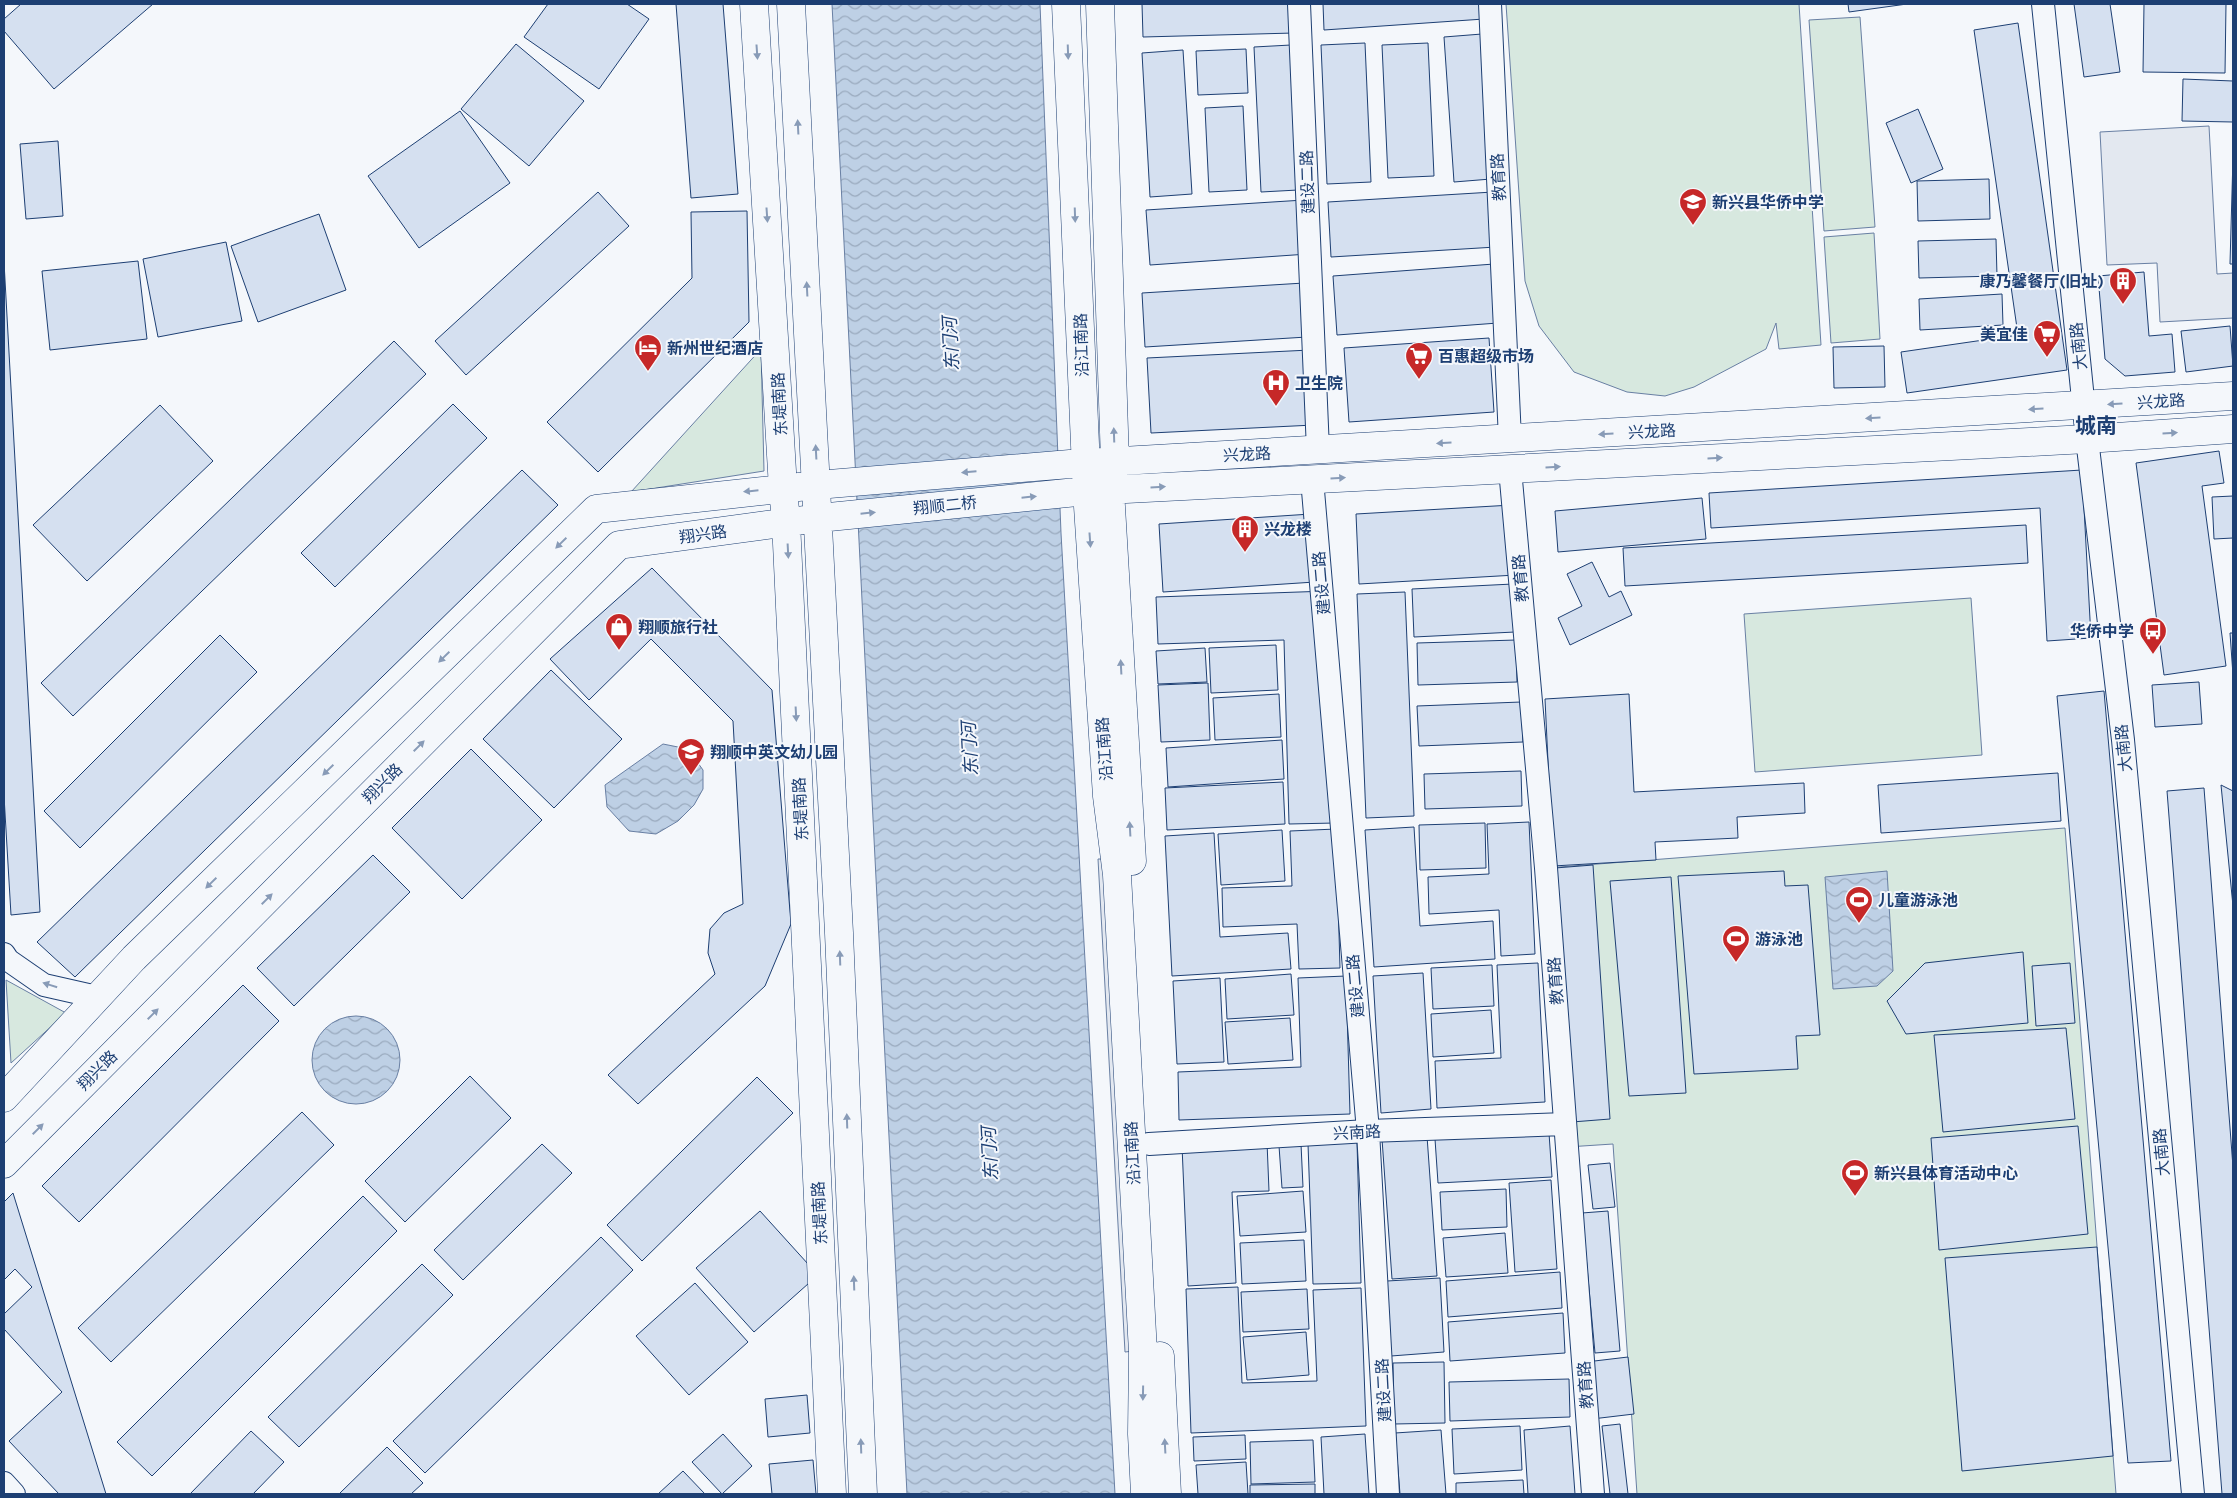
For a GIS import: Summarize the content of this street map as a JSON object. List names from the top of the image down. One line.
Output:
{"streets":{"main road":["沿江南路","兴龙路","东堤南路","翔顺二桥","翔兴路"],"street":["教育路","建设二路","大南路","兴南路"]},"crossings":[["教育路","兴龙路"],["教育路","兴南路"],["建设二路","兴龙路"],["建设二路","兴南路"],["沿江南路","兴龙路"],["沿江南路","翔顺二桥"],["沿江南路","兴南路"],["大南路","兴龙路"],["兴龙路","翔顺二桥"],["东堤南路","翔顺二桥"],["东堤南路","翔兴路"],["翔顺二桥","翔兴路"]],"districts":["城南"],"water":["东门河"],"places":{"school or university":["新兴县华侨中学","翔顺中英文幼儿园"],"building":["康乃馨餐厅(旧址)","兴龙楼"],"supermarket":["美宜佳","百惠超级市场"],"hotel":["新州世纪酒店"],"hospital":["卫生院"],"shop":["翔顺旅行社"],"bus stop":["华侨中学"],"sports":["儿童游泳池","游泳池","新兴县体育活动中心"]}}
